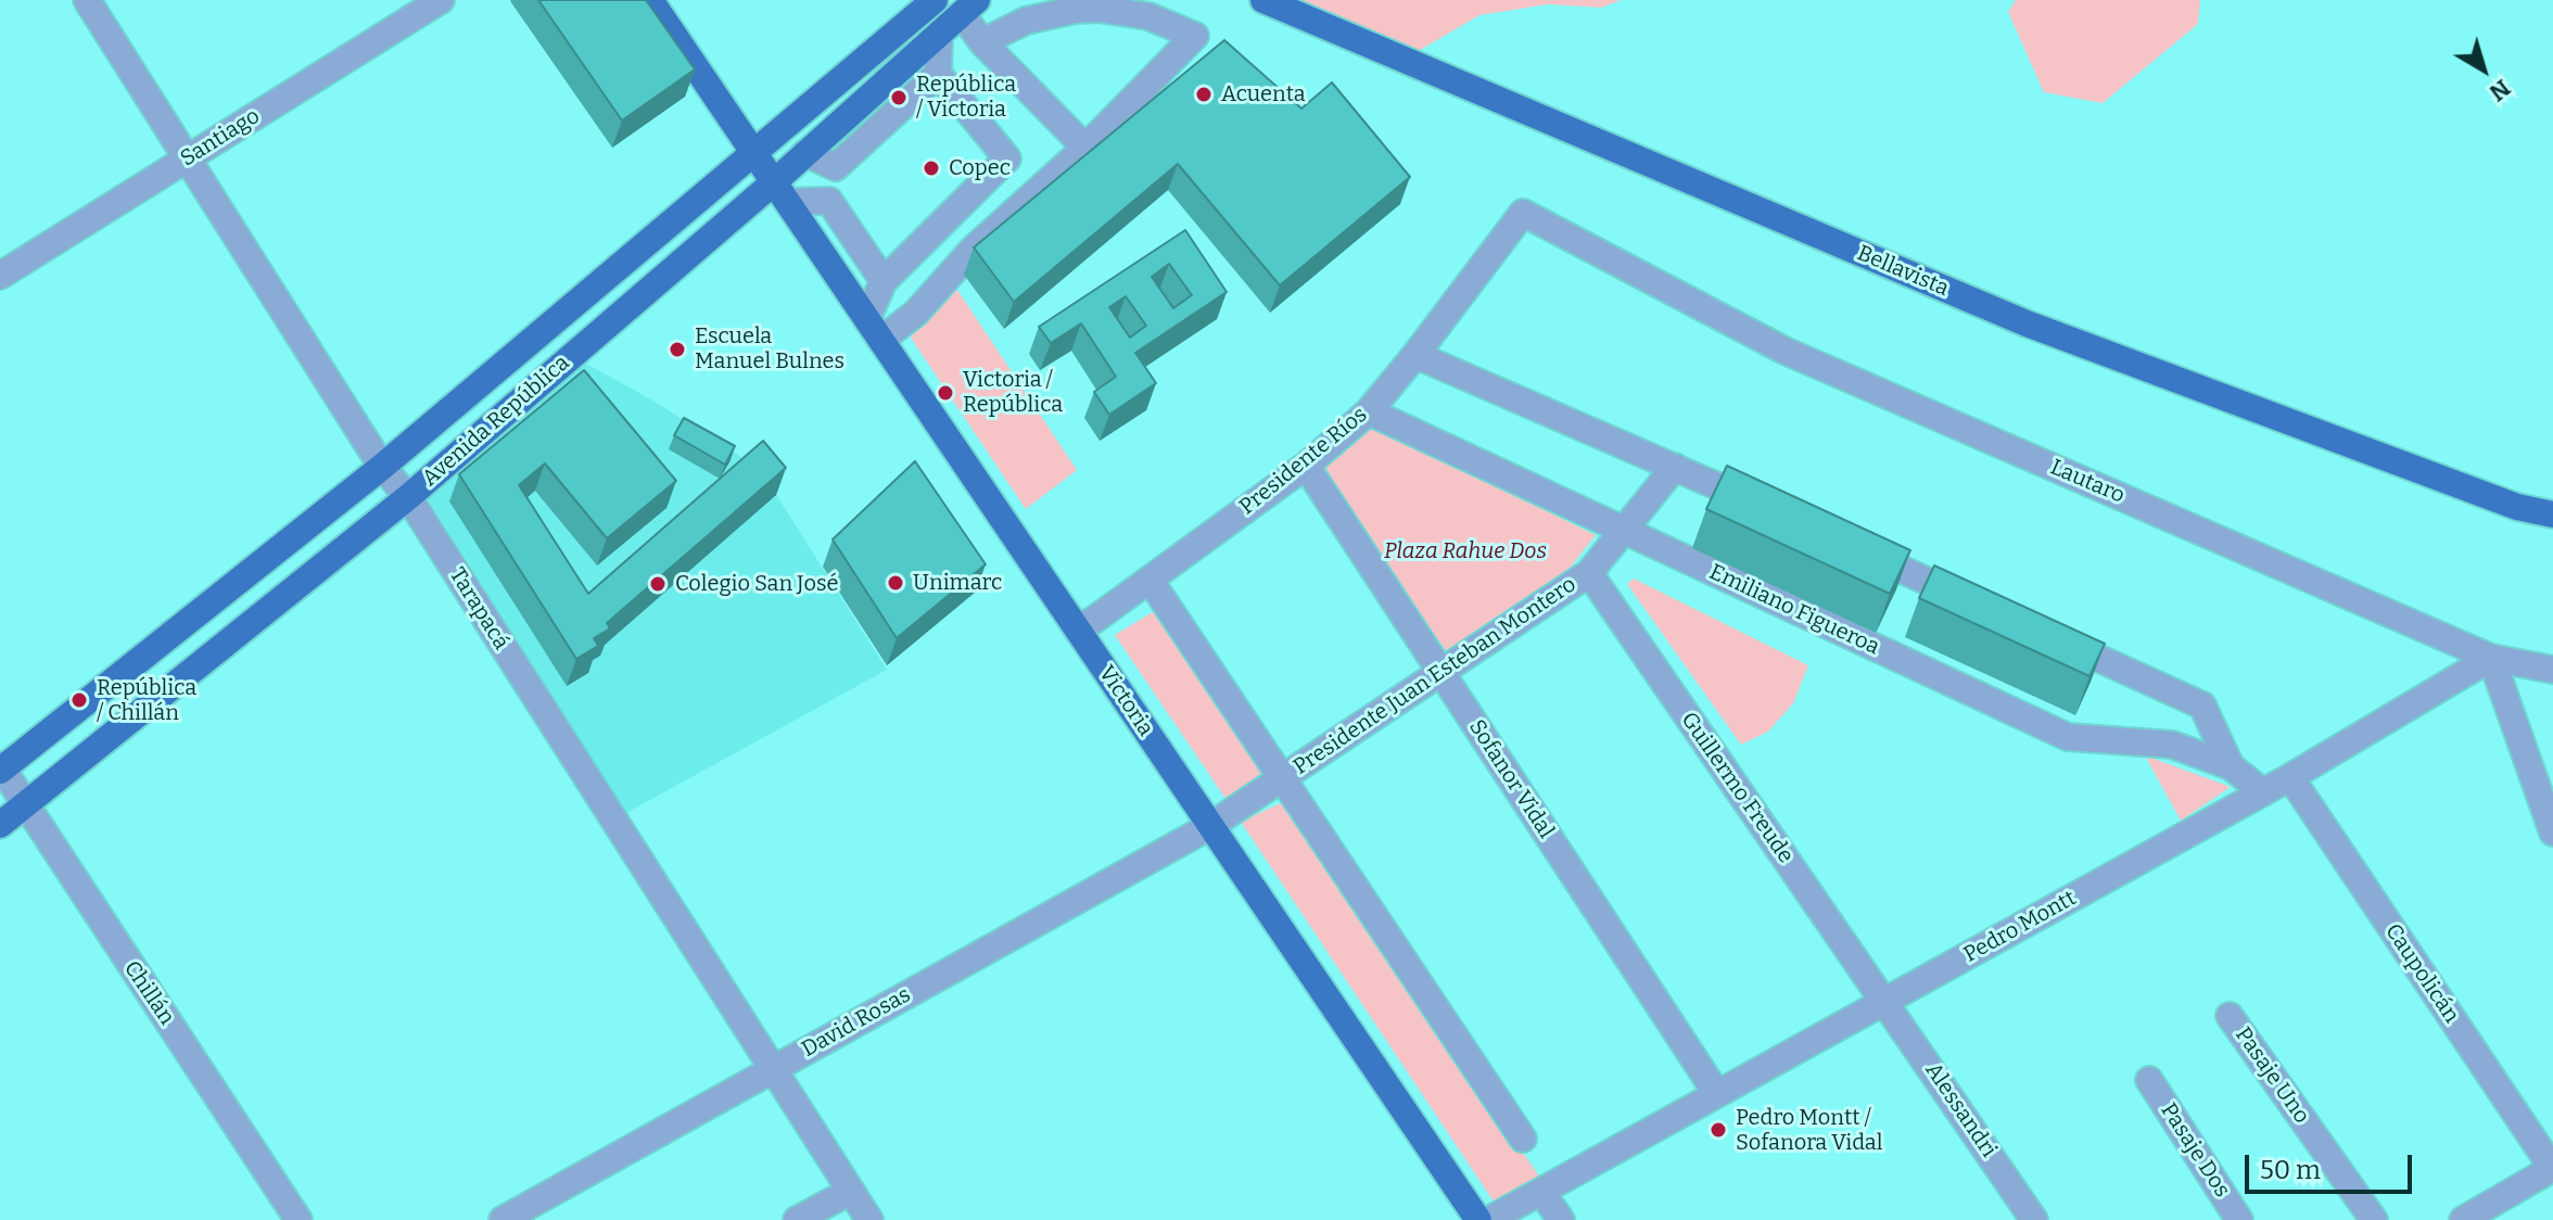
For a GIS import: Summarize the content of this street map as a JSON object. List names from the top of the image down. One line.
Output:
{"streets":{"main road":["Bellavista","Avenida República","Victoria"],"street":["Santiago","Presidente Ríos","Lautaro","Tarapacá","Emiliano Figueroa","Presidente Juan Esteban Montero","Sofanor Vidal","Guillermo Freude","Pedro Montt","Caupolicán","Chillán","David Rosas","Pasaje Uno","Alessandri","Pasaje Dos"]},"crossings":[["Santiago","Tarapacá"],["Avenida República","Tarapacá"],["Avenida República","Victoria"],["Avenida República","Chillán"],["Presidente Ríos","Lautaro"],["Presidente Ríos","Emiliano Figueroa"],["Presidente Ríos","Victoria"],["Presidente Ríos","Sofanor Vidal"],["Lautaro","Pedro Montt"],["Tarapacá","David Rosas"],["Emiliano Figueroa","Presidente Juan Esteban Montero"],["Emiliano Figueroa","Pedro Montt"],["Presidente Juan Esteban Montero","Victoria"],["Presidente Juan Esteban Montero","Sofanor Vidal"],["Presidente Juan Esteban Montero","Guillermo Freude"],["Presidente Juan Esteban Montero","David Rosas"],["Victoria","David Rosas"],["Sofanor Vidal","Pedro Montt"],["Guillermo Freude","Pedro Montt"],["Guillermo Freude","Alessandri"],["Pedro Montt","Caupolicán"],["Pedro Montt","Alessandri"]],"parks":["Plaza Rahue Dos"],"places":["Acuenta","República / Victoria","Copec","Escuela Manuel Bulnes","Victoria / República","Unimarc","Colegio San José","República / Chillán","Pedro Montt / Sofanora Vidal"],"scale_bar":"50 m","north":"bottom right"}
